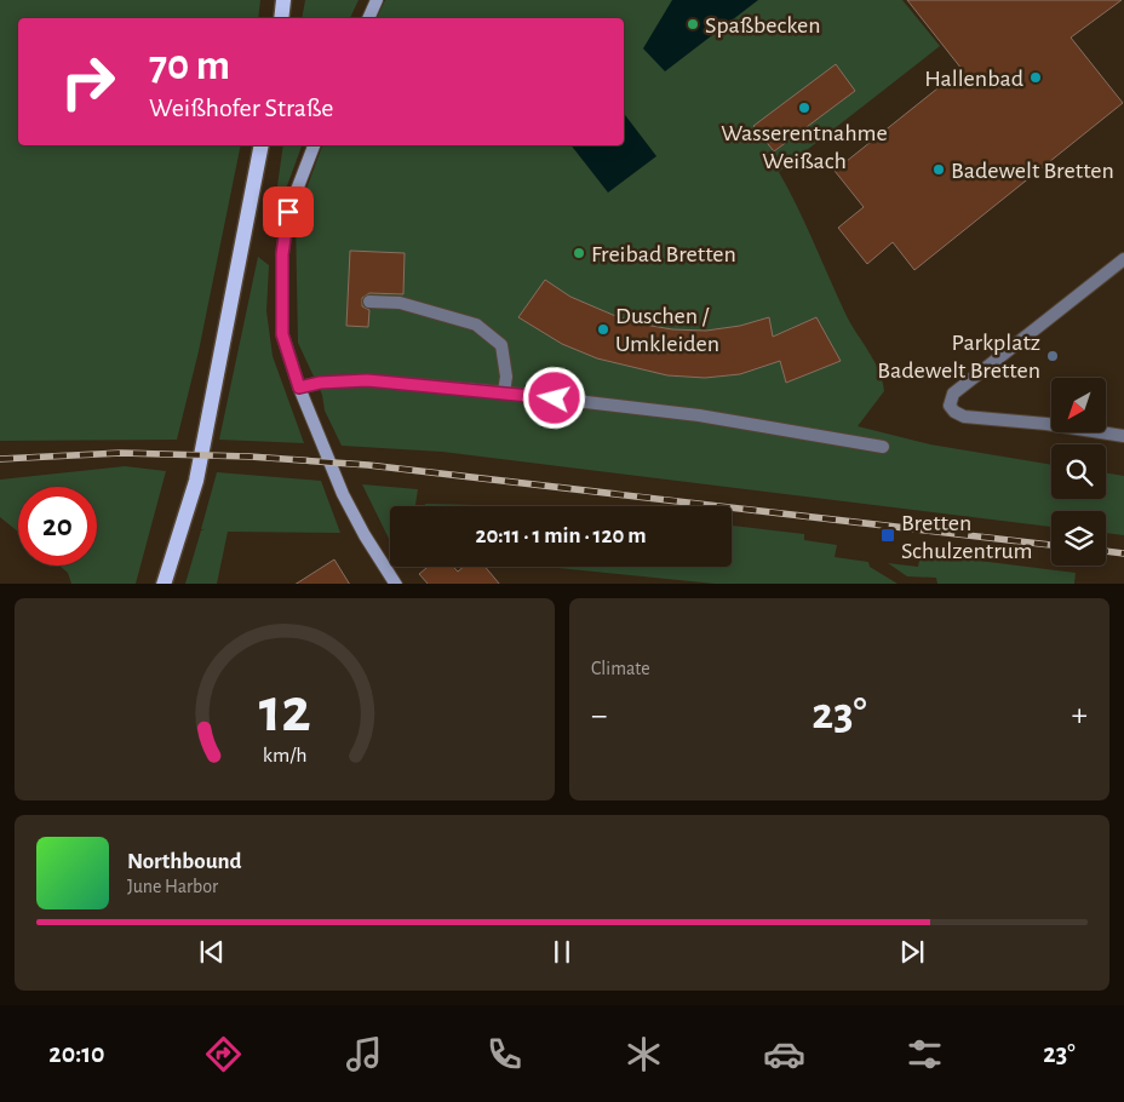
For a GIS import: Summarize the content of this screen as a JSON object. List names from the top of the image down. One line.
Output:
{"places":{"other":["Spaßbecken","Hallenbad","Wasserentnahme Weißach","Badewelt Bretten","Freibad Bretten","Duschen / Umkleiden","Parkplatz Badewelt Bretten"],"transit":["Bretten Schulzentrum"]},"north":"bottom left","page":{"turn":["70 m","Weißhofer Straße"],"limit":"20","trip":"20:11 · 1 min · 120 m","tile":"Climate","heat":["−","23°","+"],"song":["Northbound","June Harbor"],"tabs":["20:10","23°"],"gauge":["12","km/h"]}}
